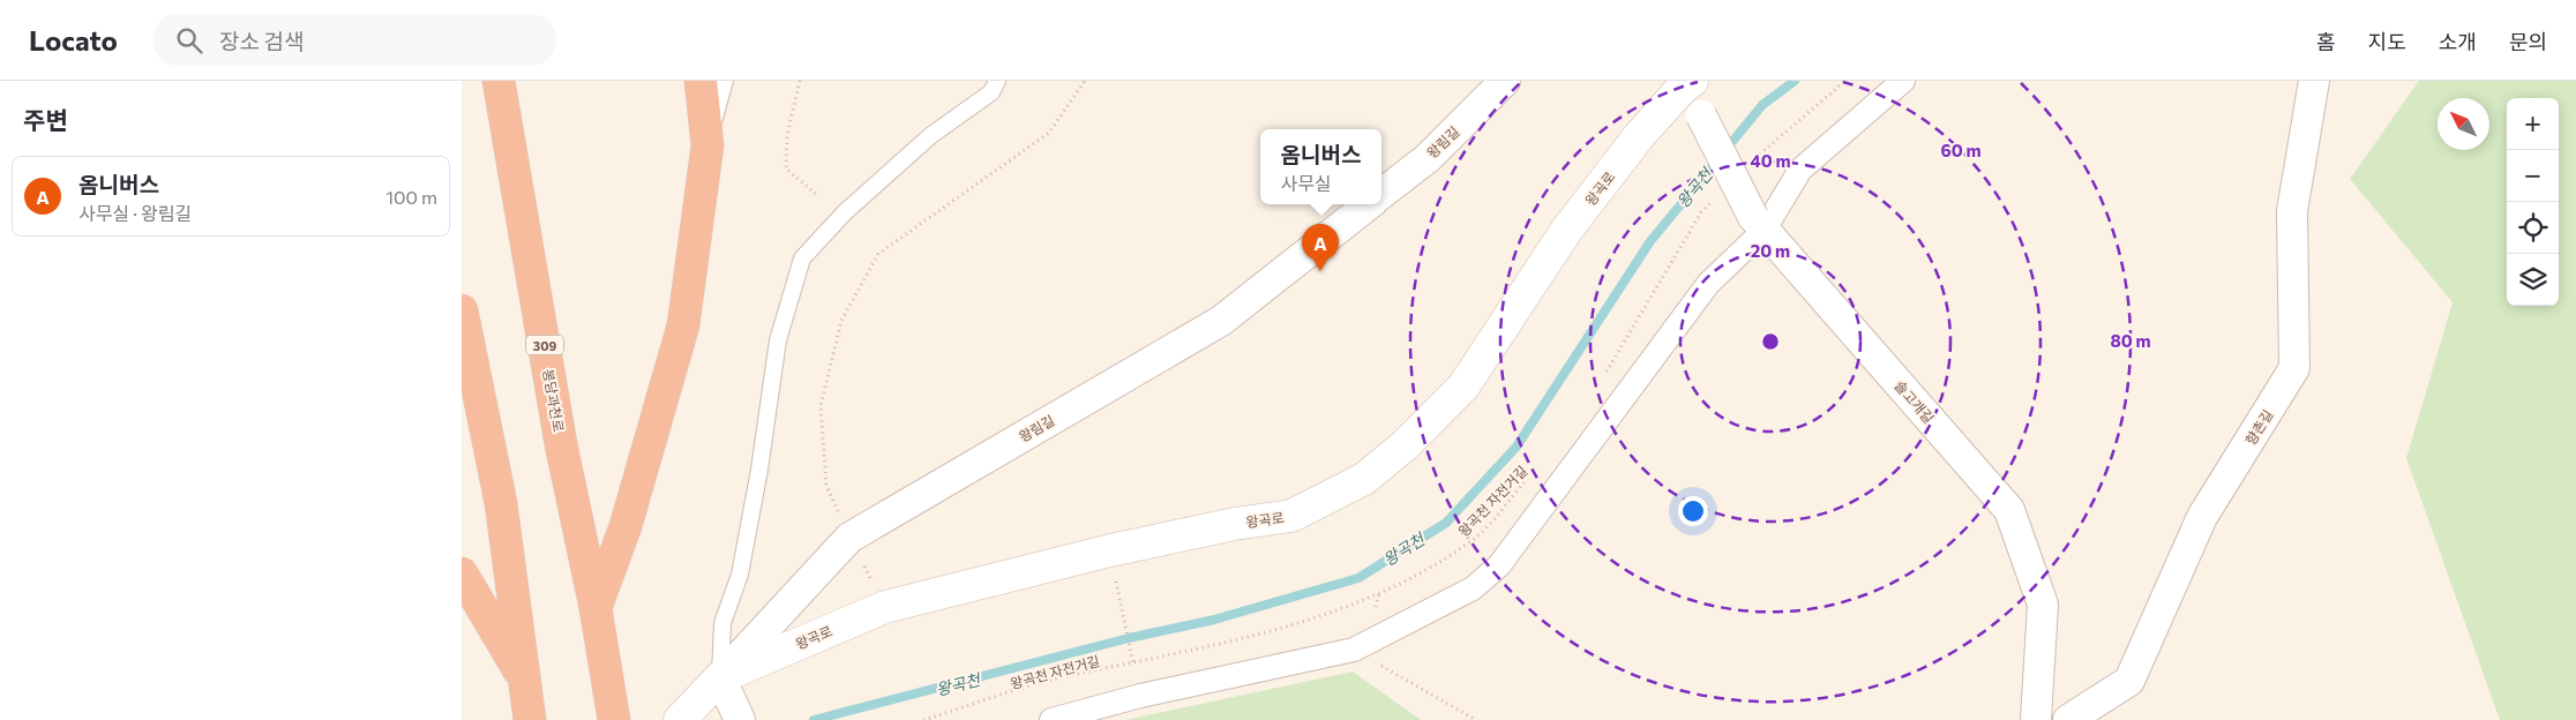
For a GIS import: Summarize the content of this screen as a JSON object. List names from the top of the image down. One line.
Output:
{"streets":{"highway":["309","봉담과천로"],"street":["왕림길","왕곡로","솔고개길","향촌길"],"path":["왕곡천 자전거길"]},"crossings":[["왕림길","왕곡로"],["왕곡로","솔고개길"]],"water":["왕곡천"],"north":"top left","page":{"header":"Locato","search":"장소 검색","nav":["홈","지도","소개","문의"],"heading":"주변","map_buttons":["+","−"],"popup":["옴니버스","사무실"],"list":[{"mark":"A","name":"옴니버스","note":"사무실 · 왕림길","value":"100 m"}],"pins":"A"},"rings":["60 m","40 m","20 m","80 m"]}
